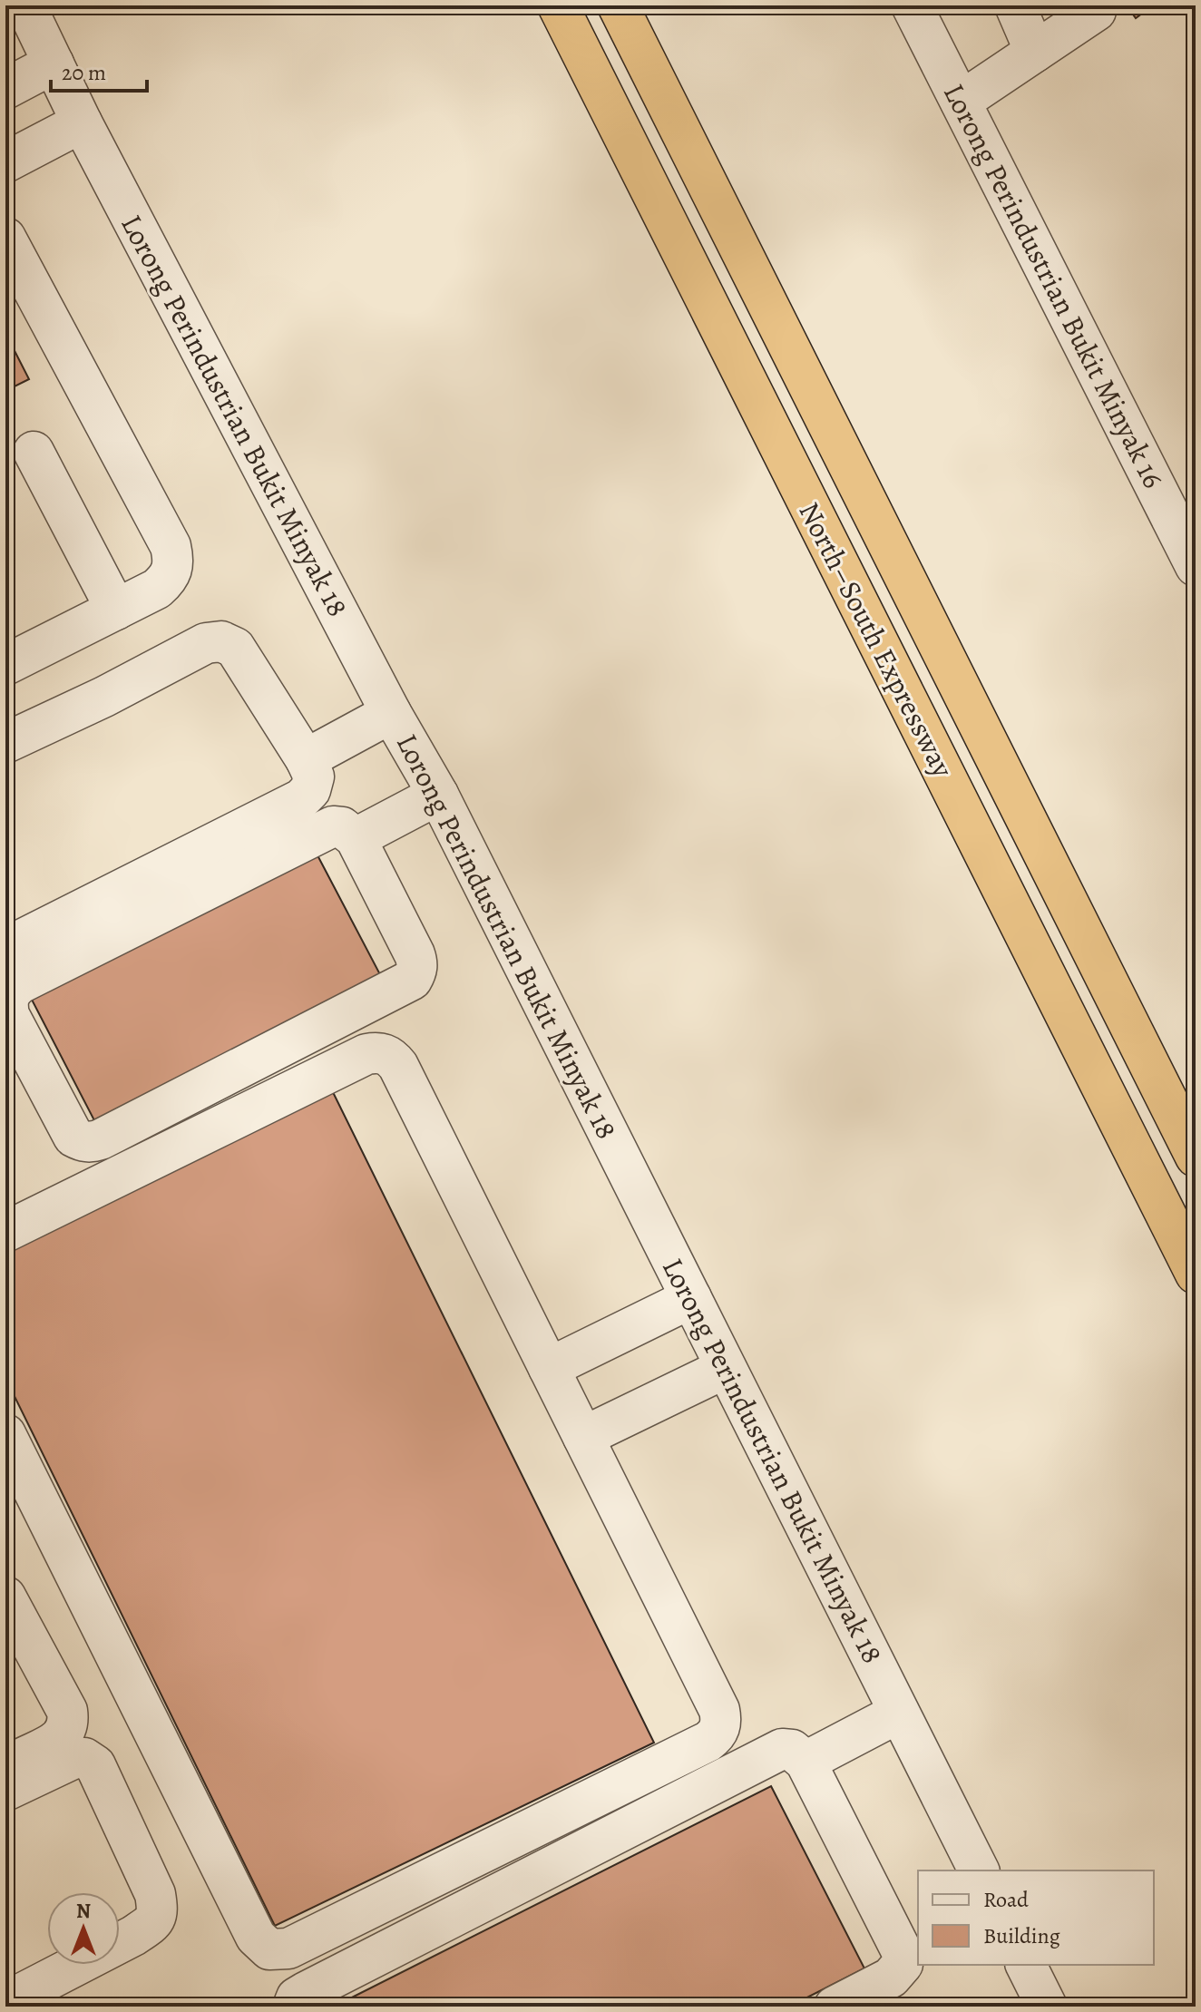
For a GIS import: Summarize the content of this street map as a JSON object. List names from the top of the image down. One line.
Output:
{"streets":{"highway":["North–South Expressway"],"street":["Lorong Perindustrian Bukit Minyak 16","Lorong Perindustrian Bukit Minyak 18"]},"legend":["Road","Building"],"scale_bar":"20 m","north":"top"}
